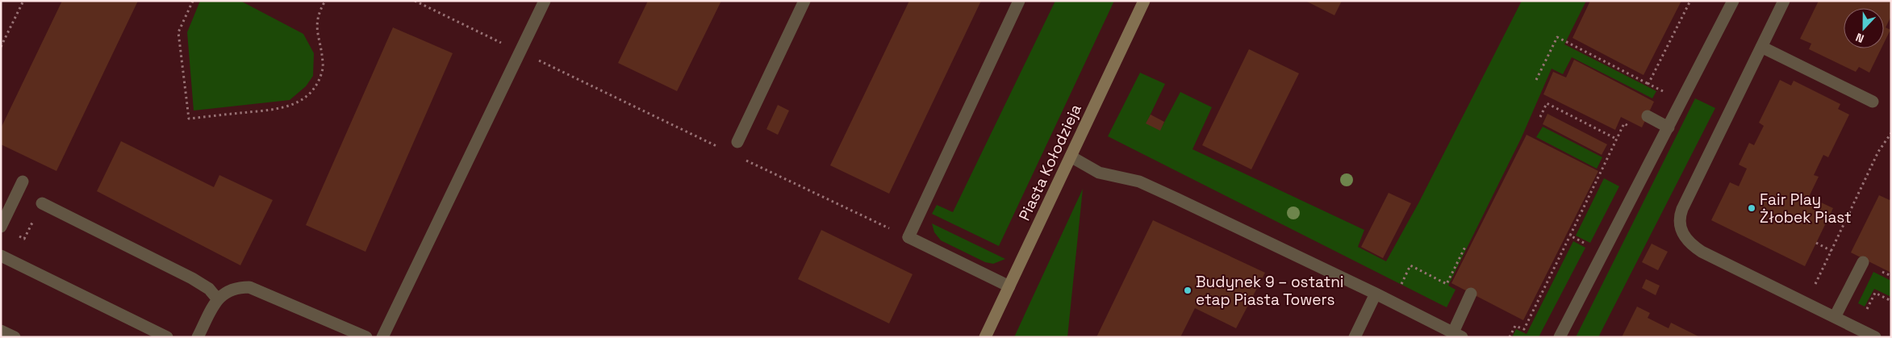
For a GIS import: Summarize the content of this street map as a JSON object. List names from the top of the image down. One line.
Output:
{"streets":{"street":["Piasta Kołodzieja"]},"places":["Fair Play Żłobek Piast","Budynek 9 – ostatni etap Piasta Towers"],"north":"bottom"}
